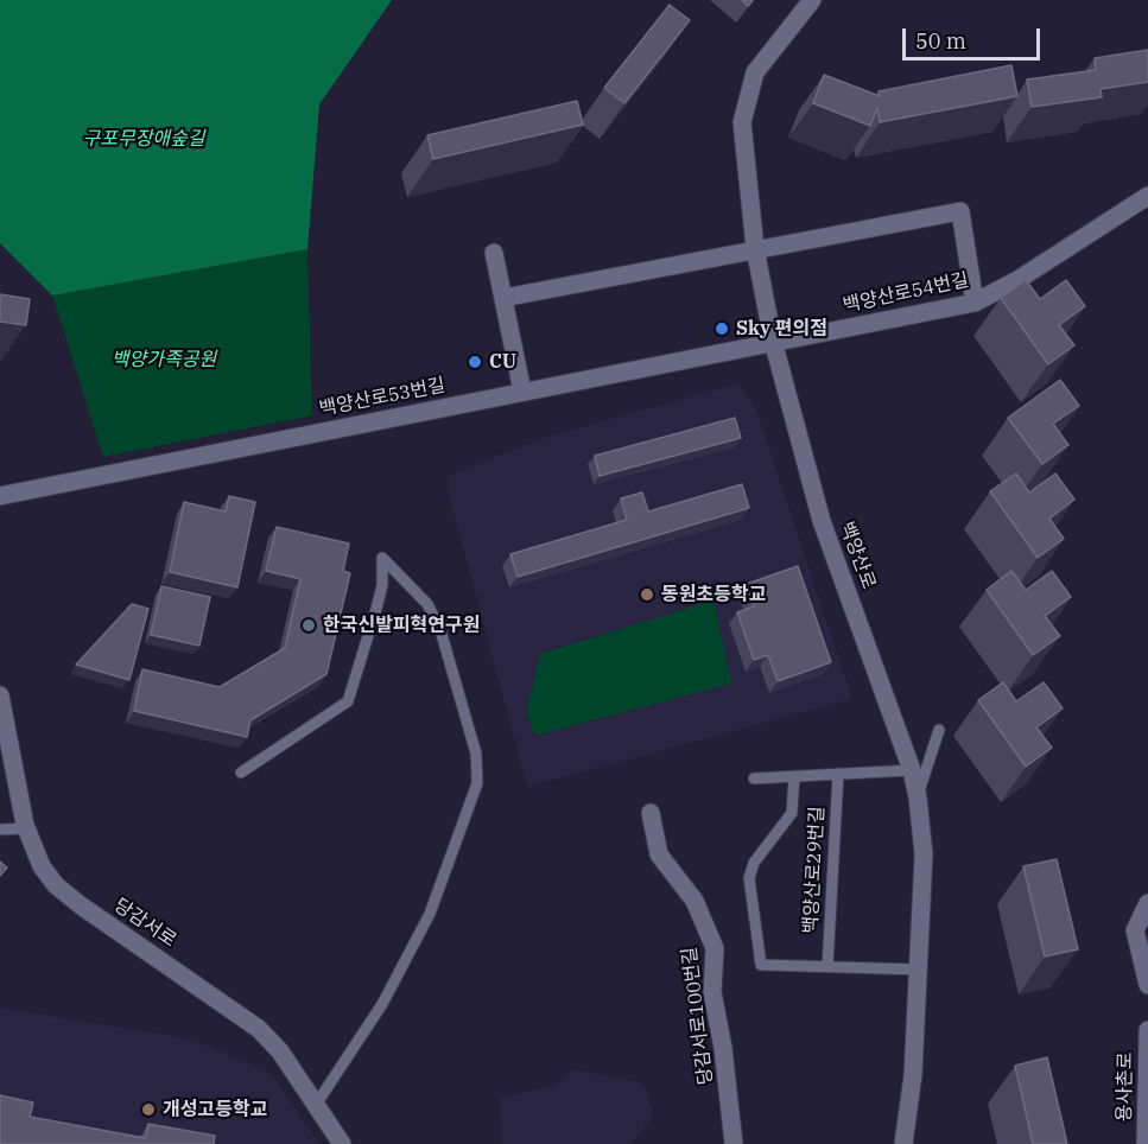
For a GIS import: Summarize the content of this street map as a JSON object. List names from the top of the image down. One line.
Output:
{"streets":{"street":["백양산로54번길","백양산로53번길","백양산로","당감서로","당감서로100번길","용사촌로"],"lane":["백양산로29번길"]},"crossings":[["백양산로54번길","백양산로53번길"],["백양산로54번길","백양산로"],["백양산로53번길","백양산로"],["백양산로","백양산로29번길"]],"parks":["구포무장애숲길","백양가족공원"],"places":["Sky 편의점","CU","동원초등학교","한국신발피혁연구원","개성고등학교"],"scale_bar":"50 m"}
